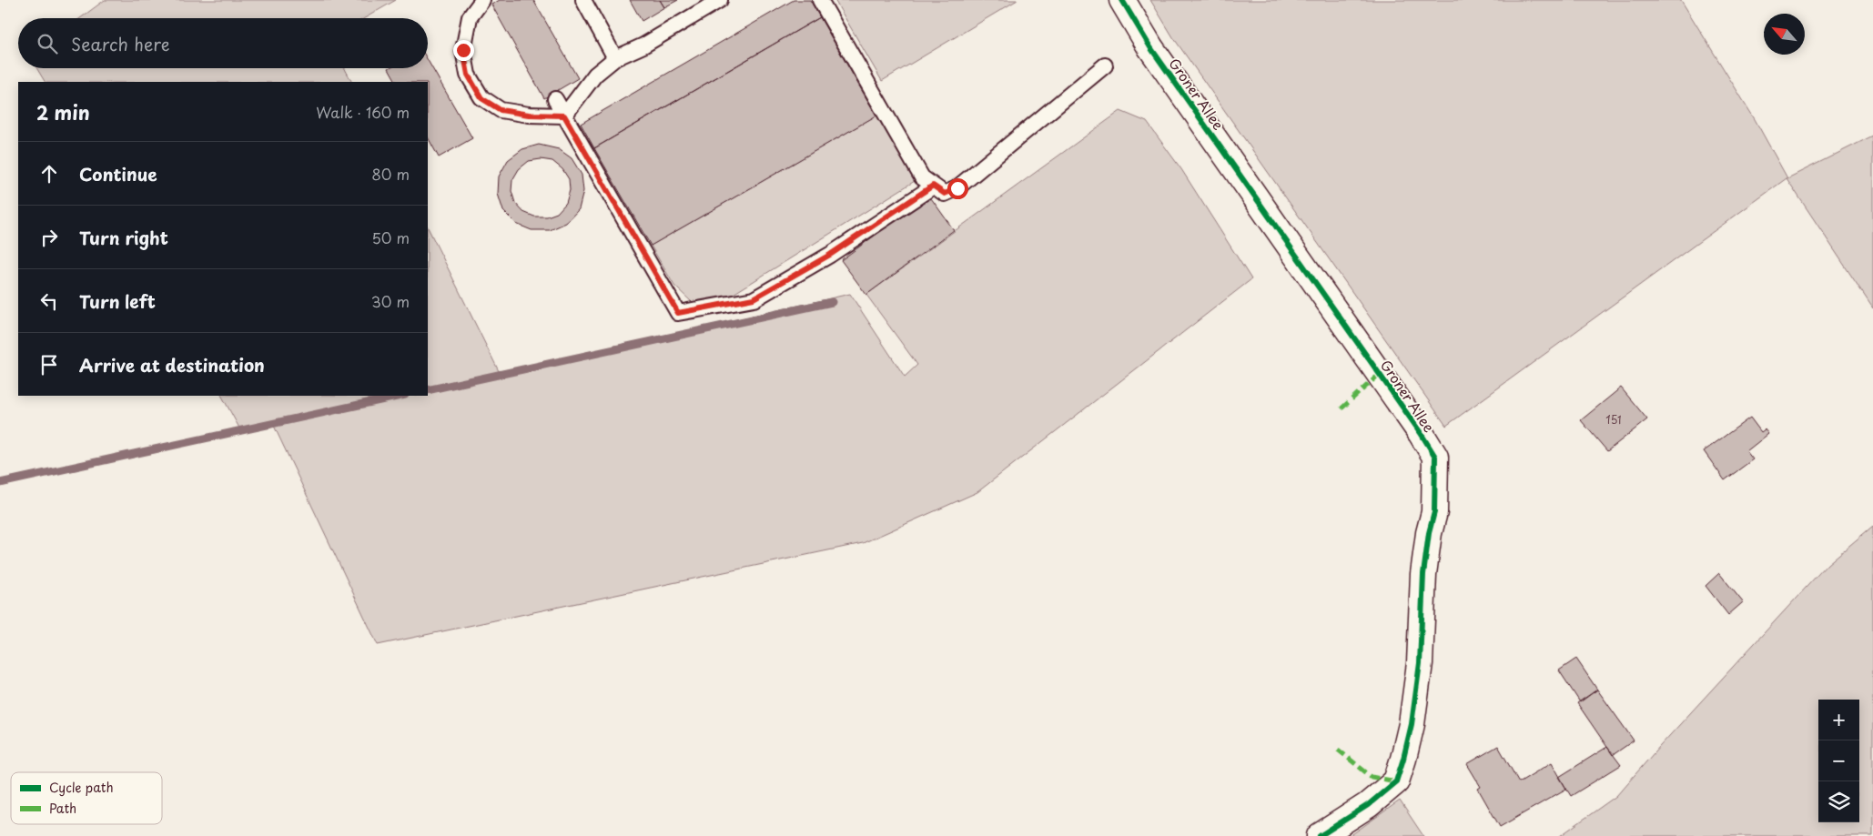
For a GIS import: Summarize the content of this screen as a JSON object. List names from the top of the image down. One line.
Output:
{"streets":{"street":["Groner Allee"]},"house_numbers":["151"],"legend":["Cycle path","Path"],"north":"top left","page":{"search":"Search here","heading":["2 min","Walk · 160 m"],"list":[["Continue","80 m"],["Turn right","50 m"],["Turn left","30 m"],"Arrive at destination"],"map_buttons":["+","−"]}}
